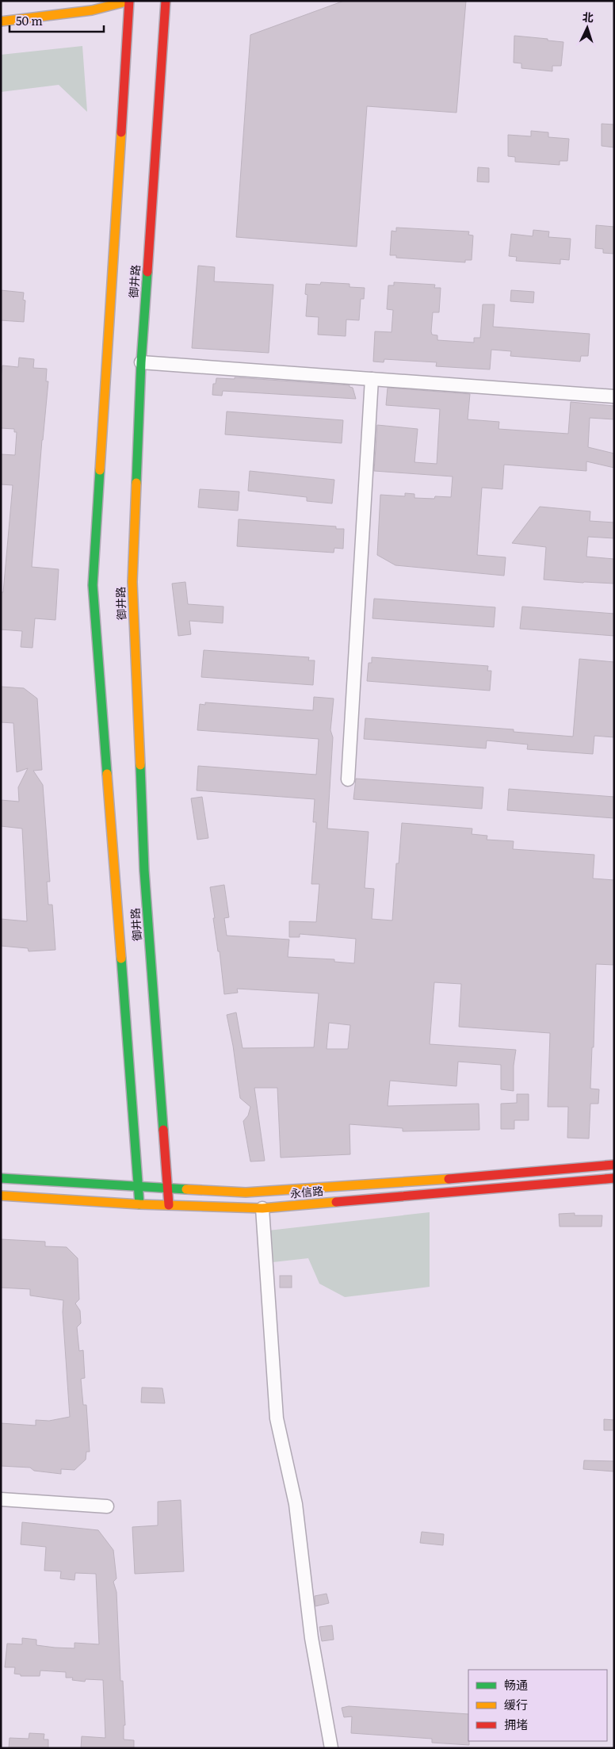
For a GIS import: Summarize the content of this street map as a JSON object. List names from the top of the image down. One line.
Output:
{"streets":{"street":["御井路","永信路"]},"crossings":[["御井路","永信路"]],"legend":["畅通","缓行","拥堵"],"scale_bar":"50 m","north":"top"}
